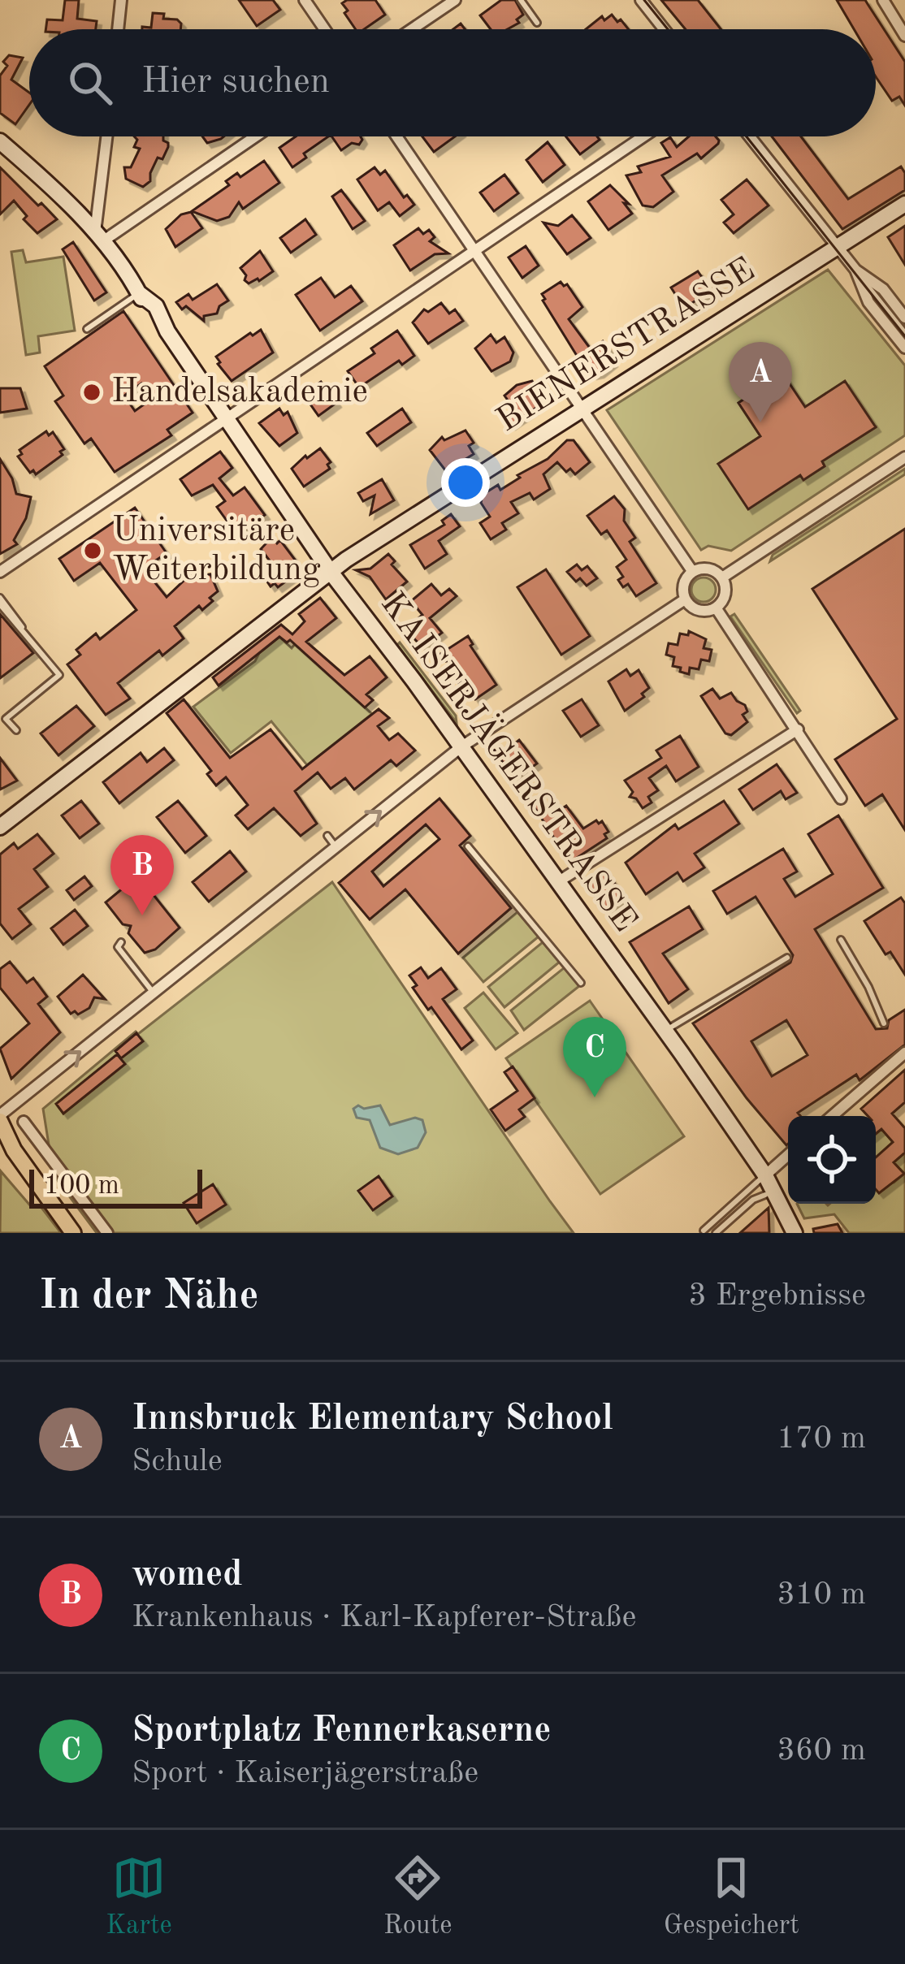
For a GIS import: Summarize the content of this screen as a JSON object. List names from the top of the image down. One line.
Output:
{"streets":{"street":["BIENERSTRASSE","KAISERJÄGERSTRASSE"]},"crossings":[["BIENERSTRASSE","KAISERJÄGERSTRASSE"]],"places":["Handelsakademie","Universitäre Weiterbildung"],"scale_bar":"100 m","page":{"search":"Hier suchen","pins":["A","B","C"],"scale":"100 m","heading":["In der Nähe","3 Ergebnisse"],"list":[{"mark":"A","name":"Innsbruck Elementary School","note":"Schule","value":"170 m"},{"mark":"B","name":"womed","note":"Krankenhaus · Karl-Kapferer-Straße","value":"310 m"},{"mark":"C","name":"Sportplatz Fennerkaserne","note":"Sport · Kaiserjägerstraße","value":"360 m"}],"nav":["Karte","Route","Gespeichert"]}}
